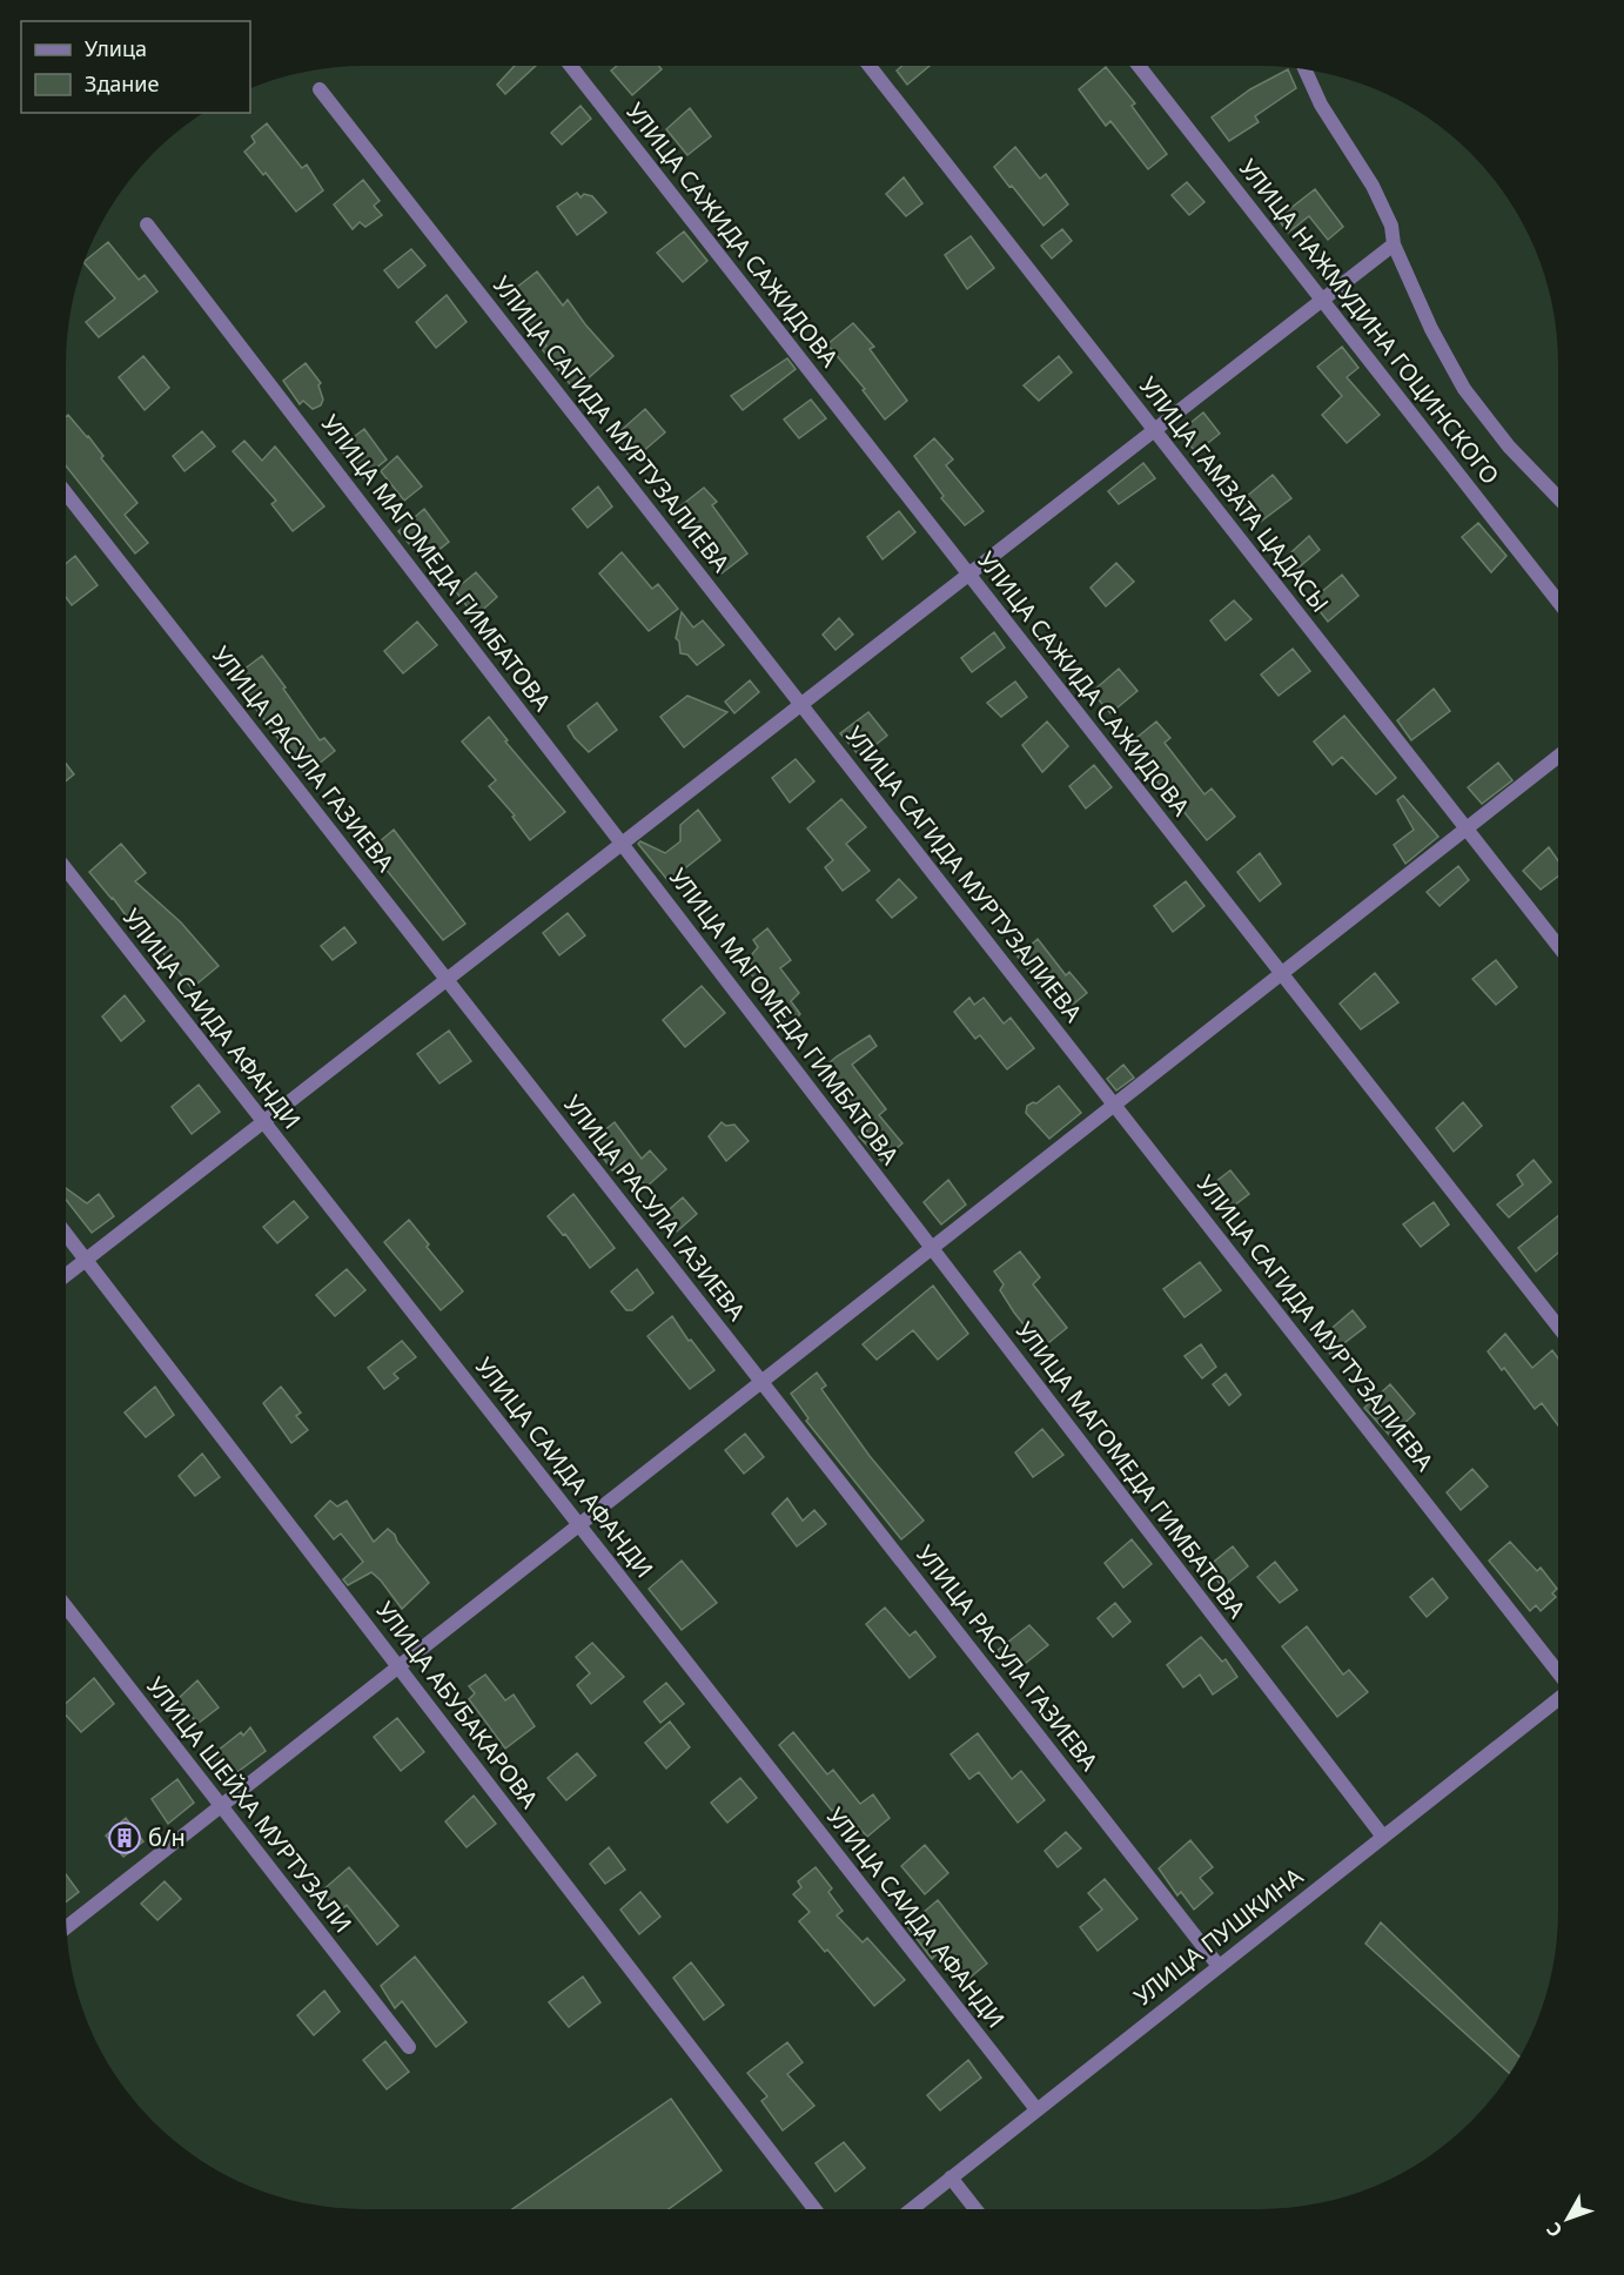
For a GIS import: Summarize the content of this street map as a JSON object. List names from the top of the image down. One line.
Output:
{"streets":{"street":["УЛИЦА САЖИДА САЖИДОВА","УЛИЦА НАЖМУДИНА ГОЦИНСКОГО","УЛИЦА САГИДА МУРТУЗАЛИЕВА","УЛИЦА ГАМЗАТА ЦАДАСЫ","УЛИЦА МАГОМЕДА ГИМБАТОВА","УЛИЦА РАСУЛА ГАЗИЕВА","УЛИЦА САИДА АФАНДИ","УЛИЦА АБУБАКАРОВА","УЛИЦА ШЕЙХА МУРТУЗАЛИ","УЛИЦА ПУШКИНА"]},"crossings":[["УЛИЦА МАГОМЕДА ГИМБАТОВА","УЛИЦА ПУШКИНА"],["УЛИЦА РАСУЛА ГАЗИЕВА","УЛИЦА ПУШКИНА"],["УЛИЦА САИДА АФАНДИ","УЛИЦА ПУШКИНА"]],"places":{"building":["б/н"]},"legend":["Улица","Здание"],"north":"bottom left"}
